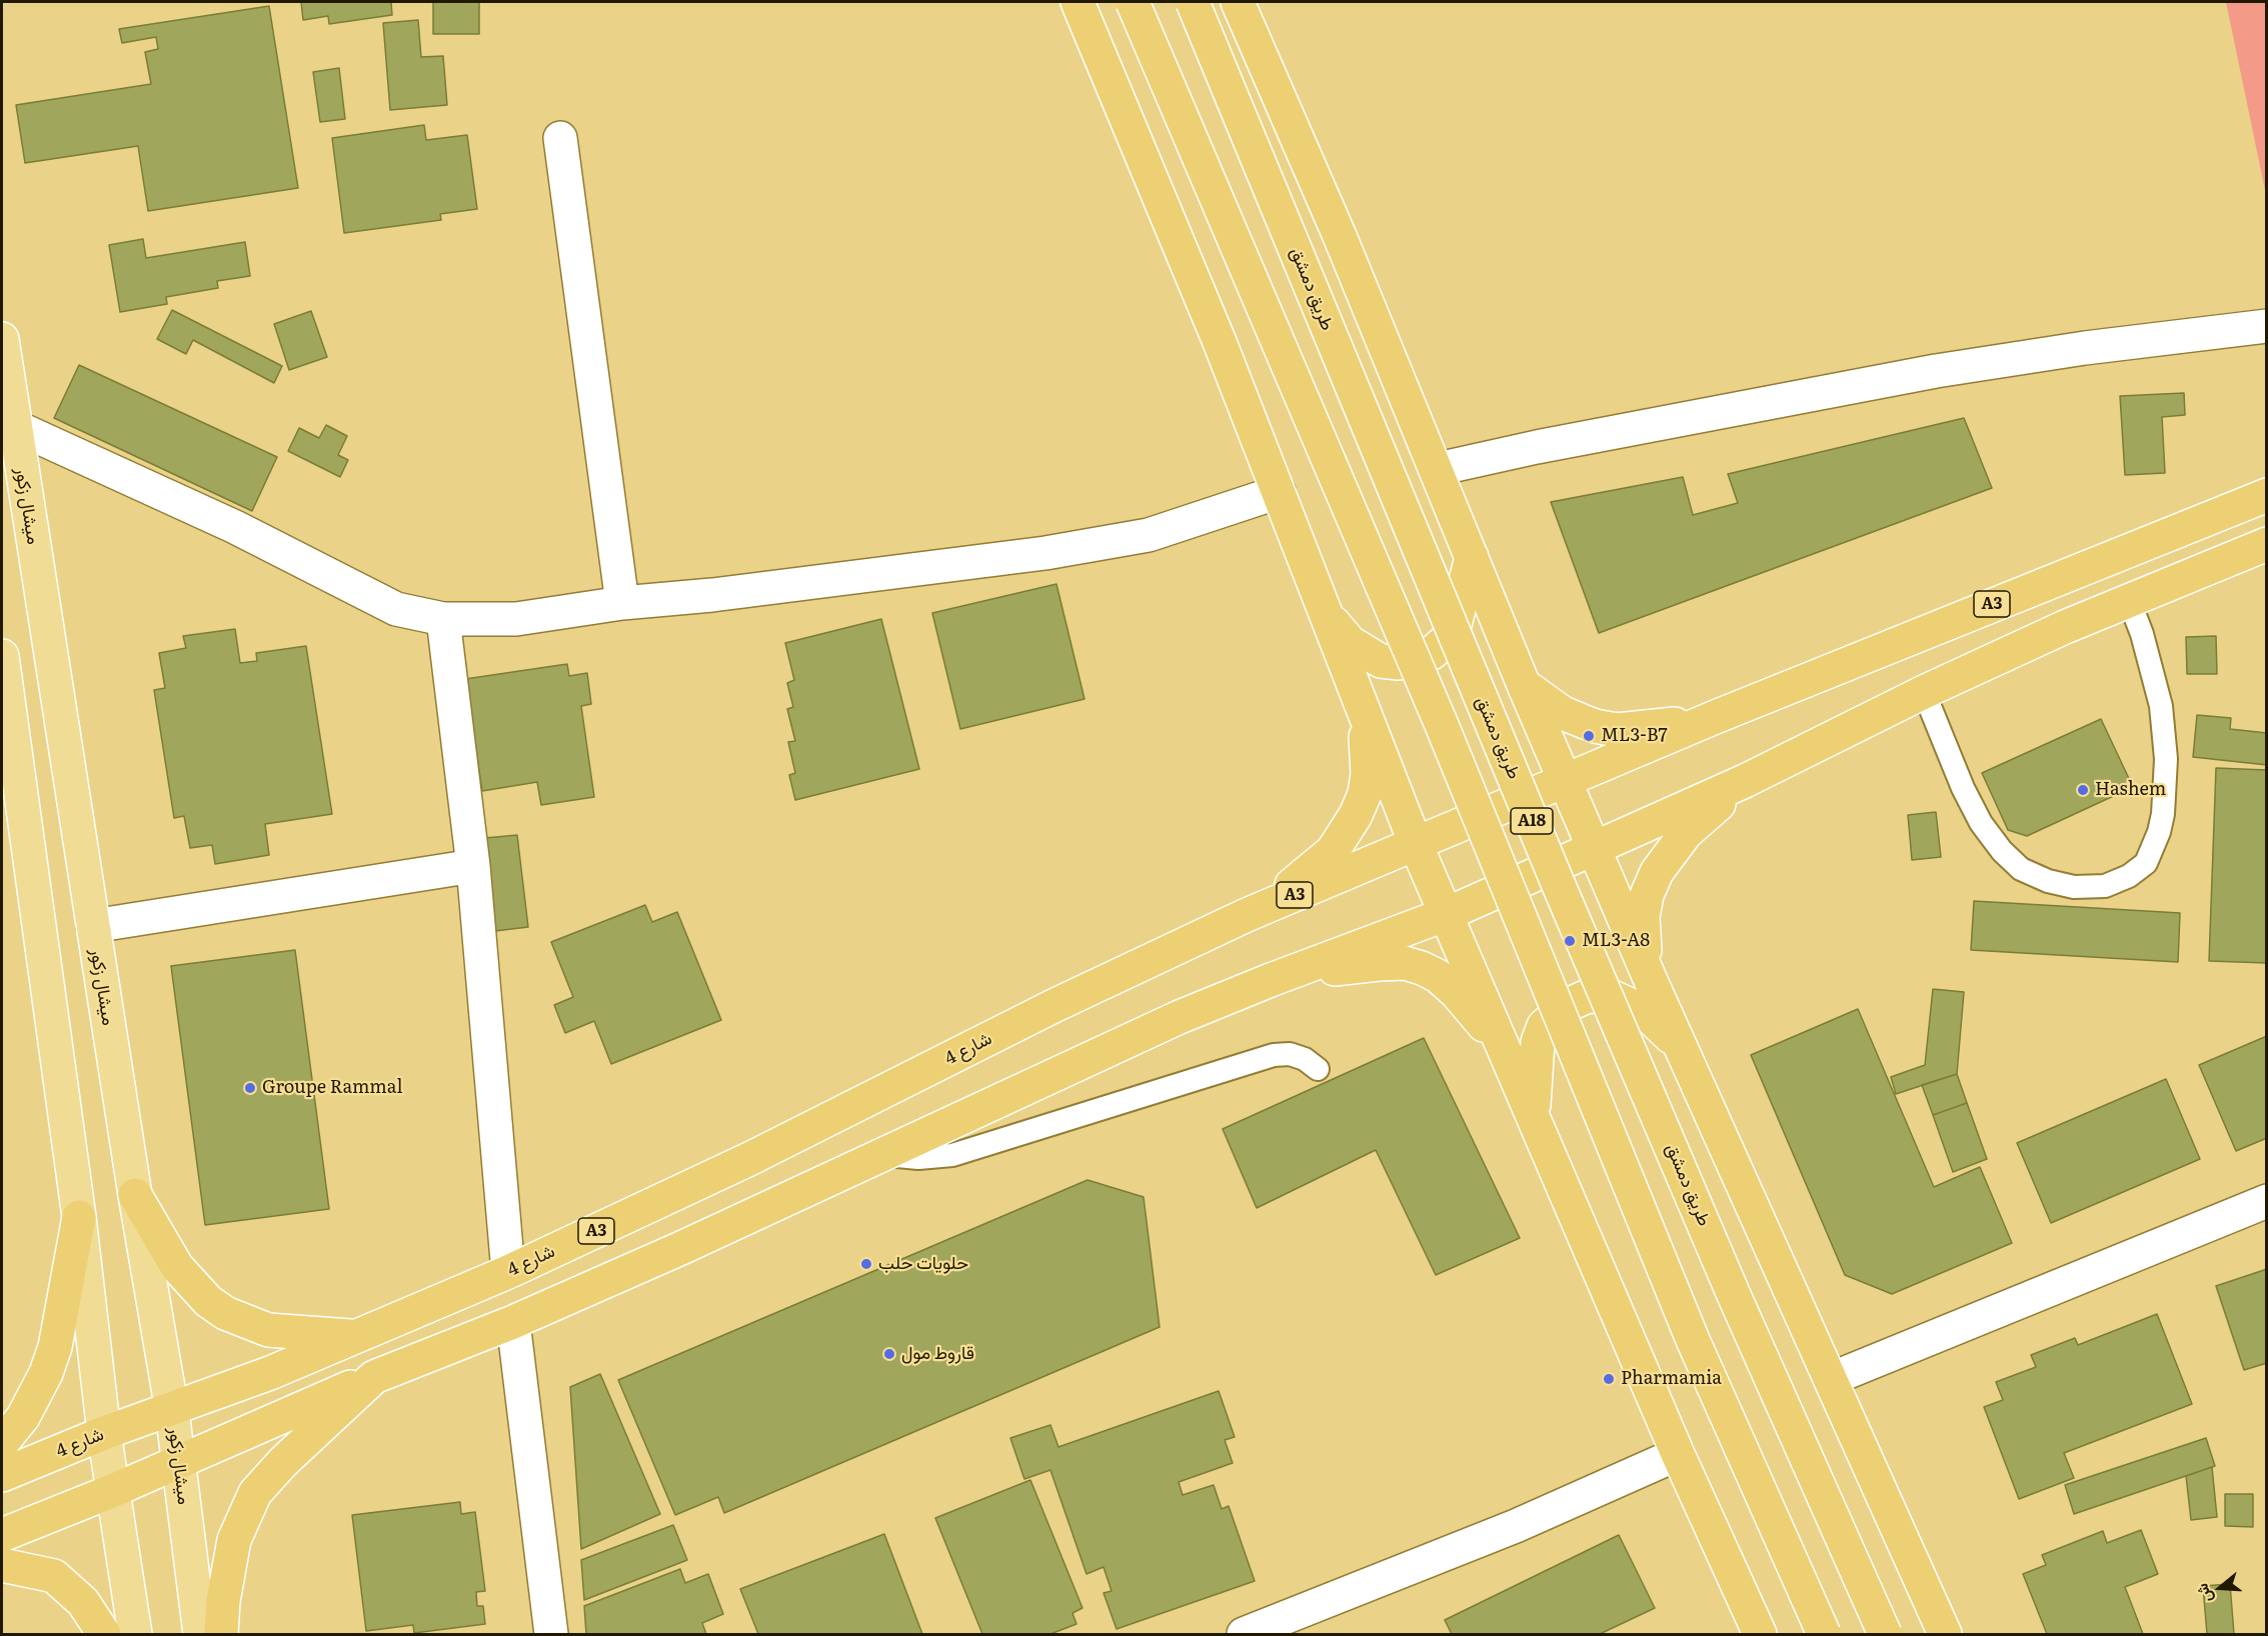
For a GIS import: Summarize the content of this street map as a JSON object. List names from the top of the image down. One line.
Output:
{"streets":{"highway":["طريق دمشق","A3","A18","شارع 4"],"main road":["ميشال زكور"]},"crossings":[["ميشال زكور","شارع 4"],["A3","شارع 4"]],"places":["ML3-B7","Hashem","ML3-A8","Groupe Rammal","حلويات حلب","قاروط مول","Pharmamia"],"north":"left"}
